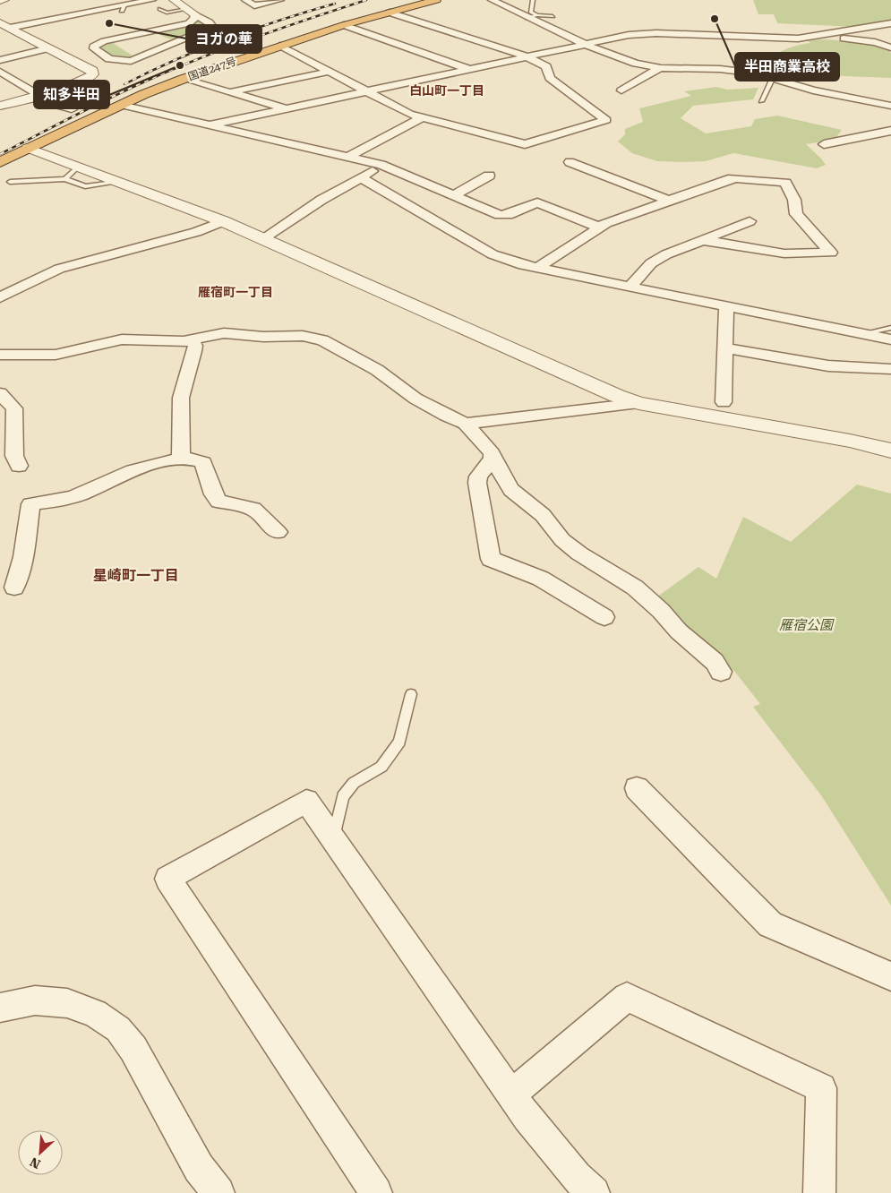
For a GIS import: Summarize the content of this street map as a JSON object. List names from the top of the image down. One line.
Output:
{"streets":{"highway":["国道247号"]},"districts":["白山町一丁目","雁宿町一丁目","星崎町一丁目"],"parks":["雁宿公園"],"places":["半田商業高校","ヨガの華","知多半田"],"north":"bottom left"}
